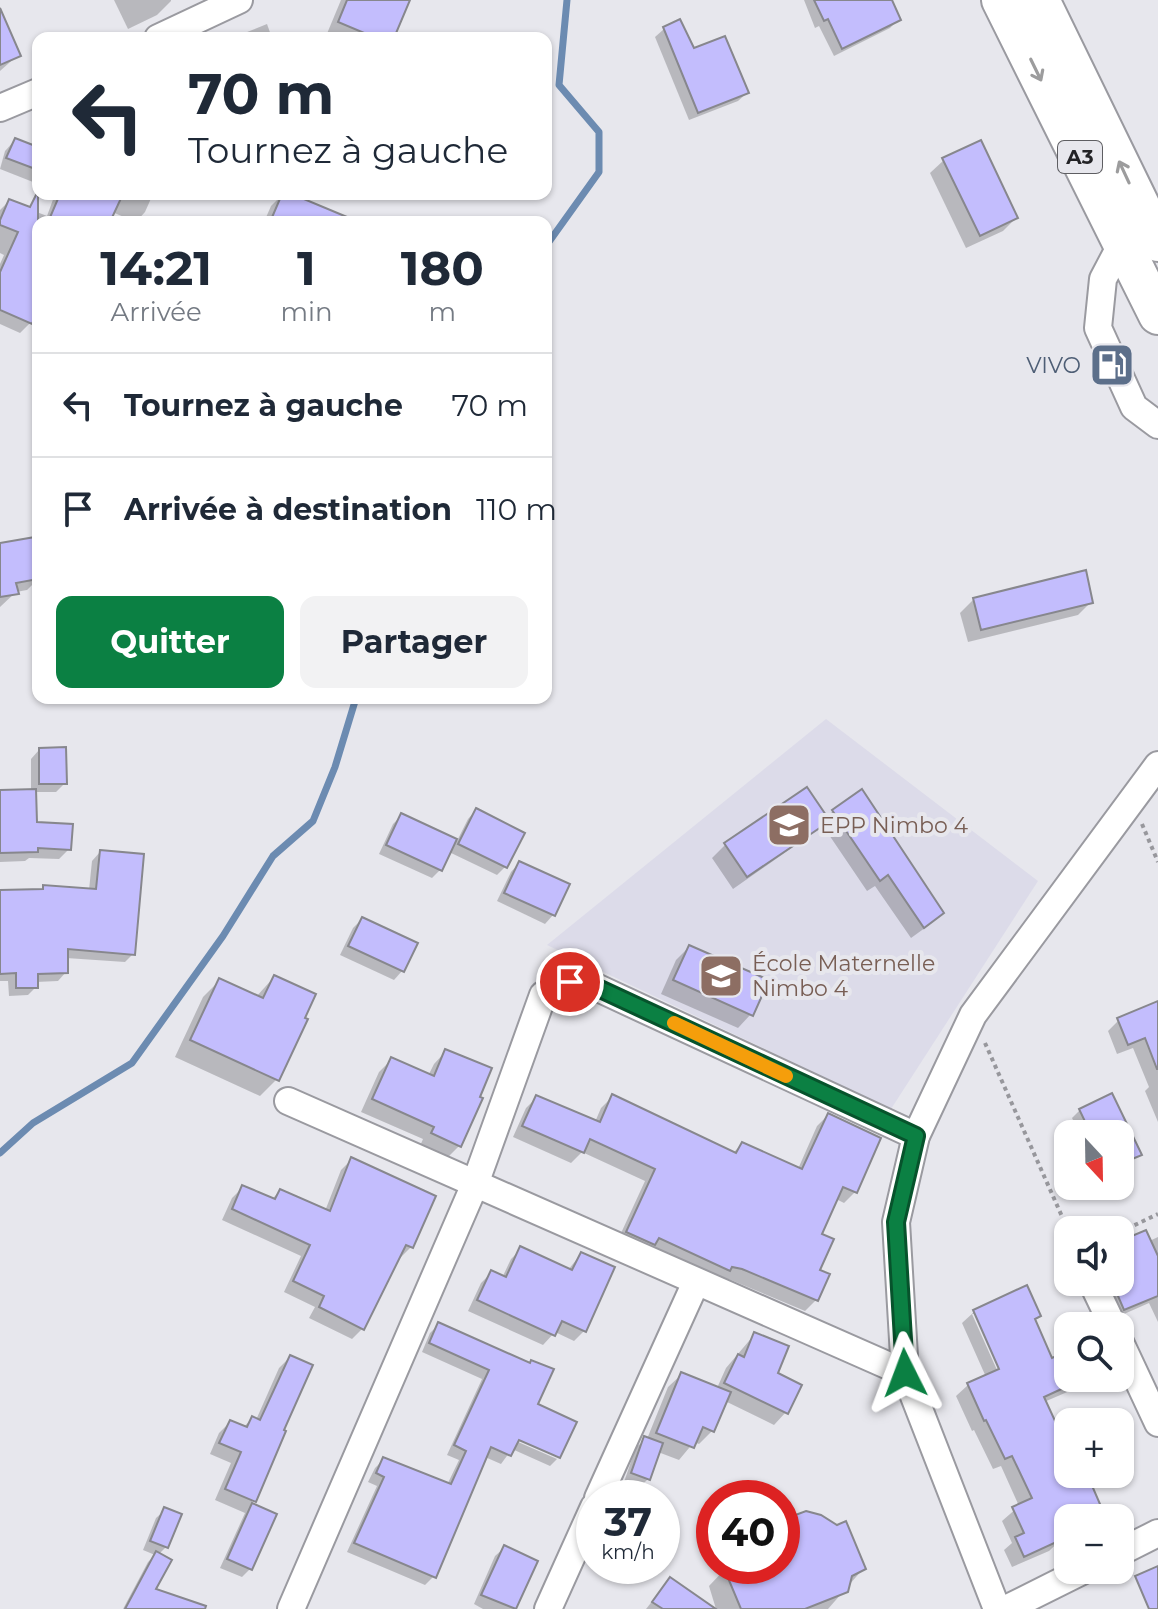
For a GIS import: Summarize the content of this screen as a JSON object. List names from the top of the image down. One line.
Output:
{"streets":{"highway":["A3"]},"places":{"fuel station":["VIVO"],"school or university":["EPP Nimbo 4","École Maternelle Nimbo 4"]},"north":"bottom","page":{"turn":["70 m","Tournez à gauche"],"eta":["14:21","Arrivée","1","min","180","m"],"list":[{"name":"Tournez à gauche","value":"70 m"},{"name":"Arrivée à destination","value":"110 m"}],"buttons":["Quitter","Partager"],"map_buttons":["+","−"],"speed":"37 km/h","limit":"40"}}
